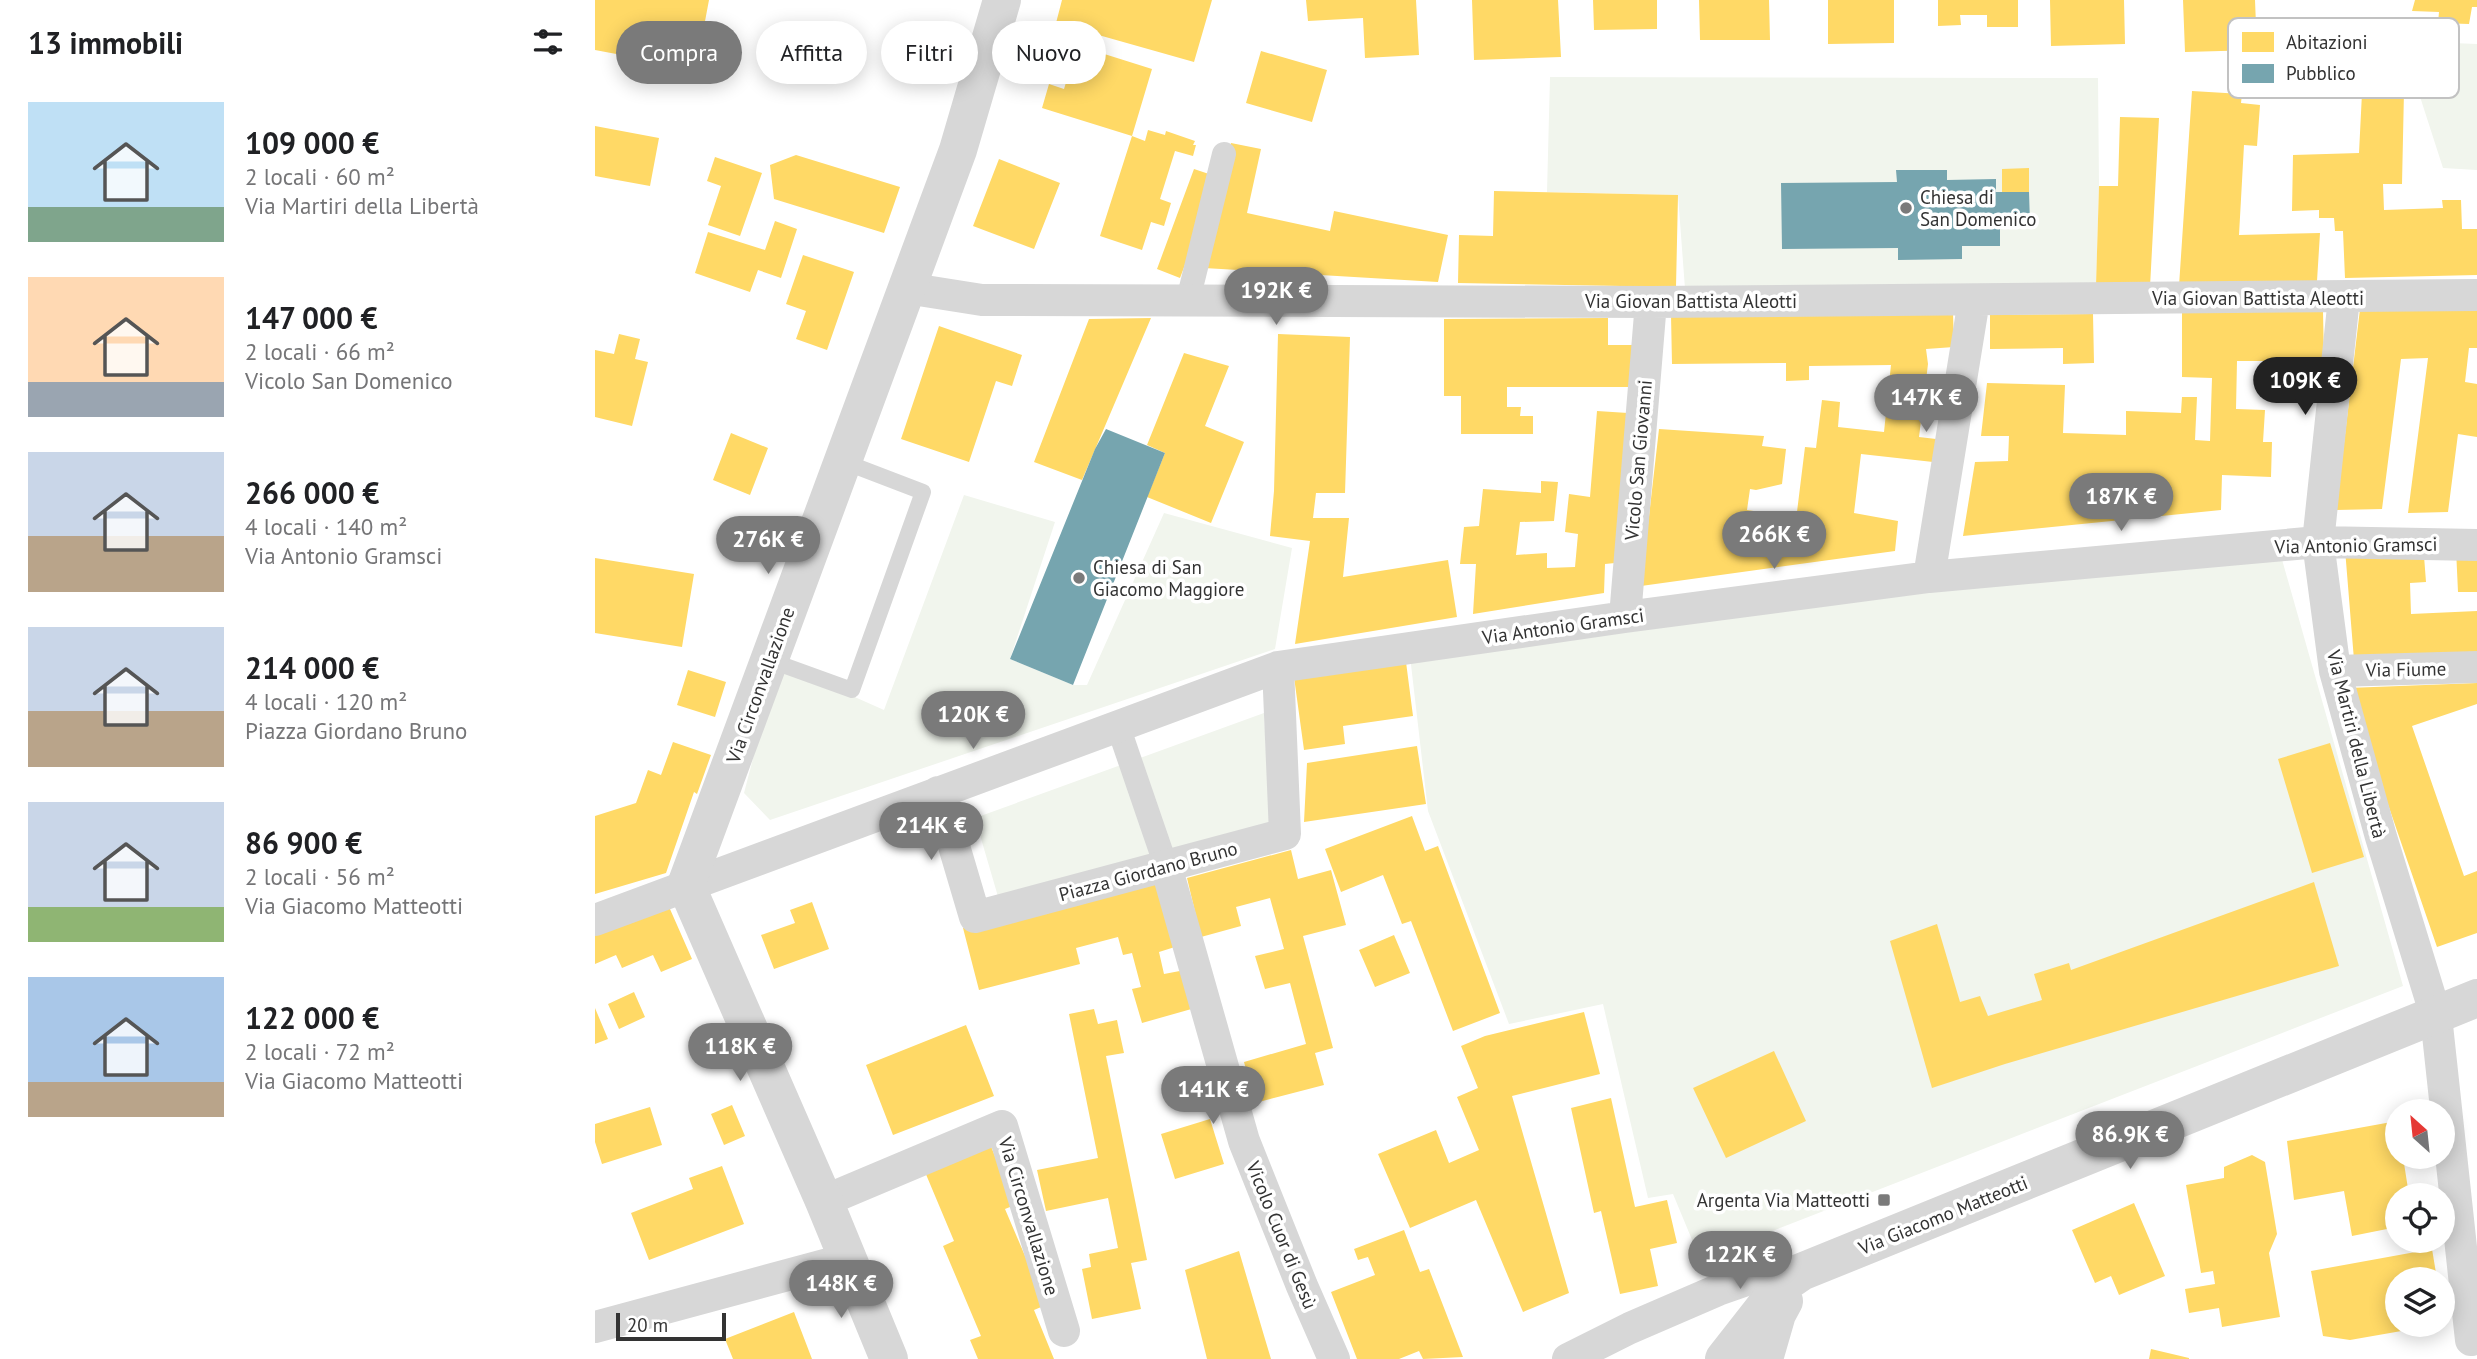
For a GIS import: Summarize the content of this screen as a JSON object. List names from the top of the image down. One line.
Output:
{"streets":{"street":["Via Giovan Battista Aleotti","Vicolo San Giovanni","Via Antonio Gramsci","Via Fiume","Via Circonvallazione","Via Martiri della Libertà","Piazza Giordano Bruno","Via Giacomo Matteotti","Vicolo Cuor di Gesù"]},"crossings":[["Via Giovan Battista Aleotti","Vicolo San Giovanni"],["Via Giovan Battista Aleotti","Via Circonvallazione"],["Via Giovan Battista Aleotti","Via Martiri della Libertà"],["Vicolo San Giovanni","Via Antonio Gramsci"],["Via Antonio Gramsci","Via Circonvallazione"],["Via Antonio Gramsci","Via Martiri della Libertà"],["Via Antonio Gramsci","Piazza Giordano Bruno"],["Via Fiume","Via Martiri della Libertà"],["Via Martiri della Libertà","Via Giacomo Matteotti"],["Piazza Giordano Bruno","Vicolo Cuor di Gesù"]],"places":{"other":["Chiesa di San Domenico","Chiesa di San Giacomo Maggiore"],"transit":["Argenta Via Matteotti"]},"legend":["Abitazioni","Pubblico"],"scale_bar":"20 m","north":"top left","page":{"heading":"13 immobili","chip":["Compra","Affitta","Filtri","Nuovo"],"list":[{"name":"109 000 €","note":"2 locali · 60 m² · Via Martiri della Libertà"},{"name":"147 000 €","note":"2 locali · 66 m² · Vicolo San Domenico"},{"name":"266 000 €","note":"4 locali · 140 m² · Via Antonio Gramsci"},{"name":"214 000 €","note":"4 locali · 120 m² · Piazza Giordano Bruno"},{"name":"86 900 €","note":"2 locali · 56 m² · Via Giacomo Matteotti"},{"name":"122 000 €","note":"2 locali · 72 m² · Via Giacomo Matteotti"}],"price":["192K €","109K €","147K €","187K €","266K €","276K €","120K €","214K €","118K €","141K €","86.9K €","122K €","148K €"],"scale":"20 m"}}
